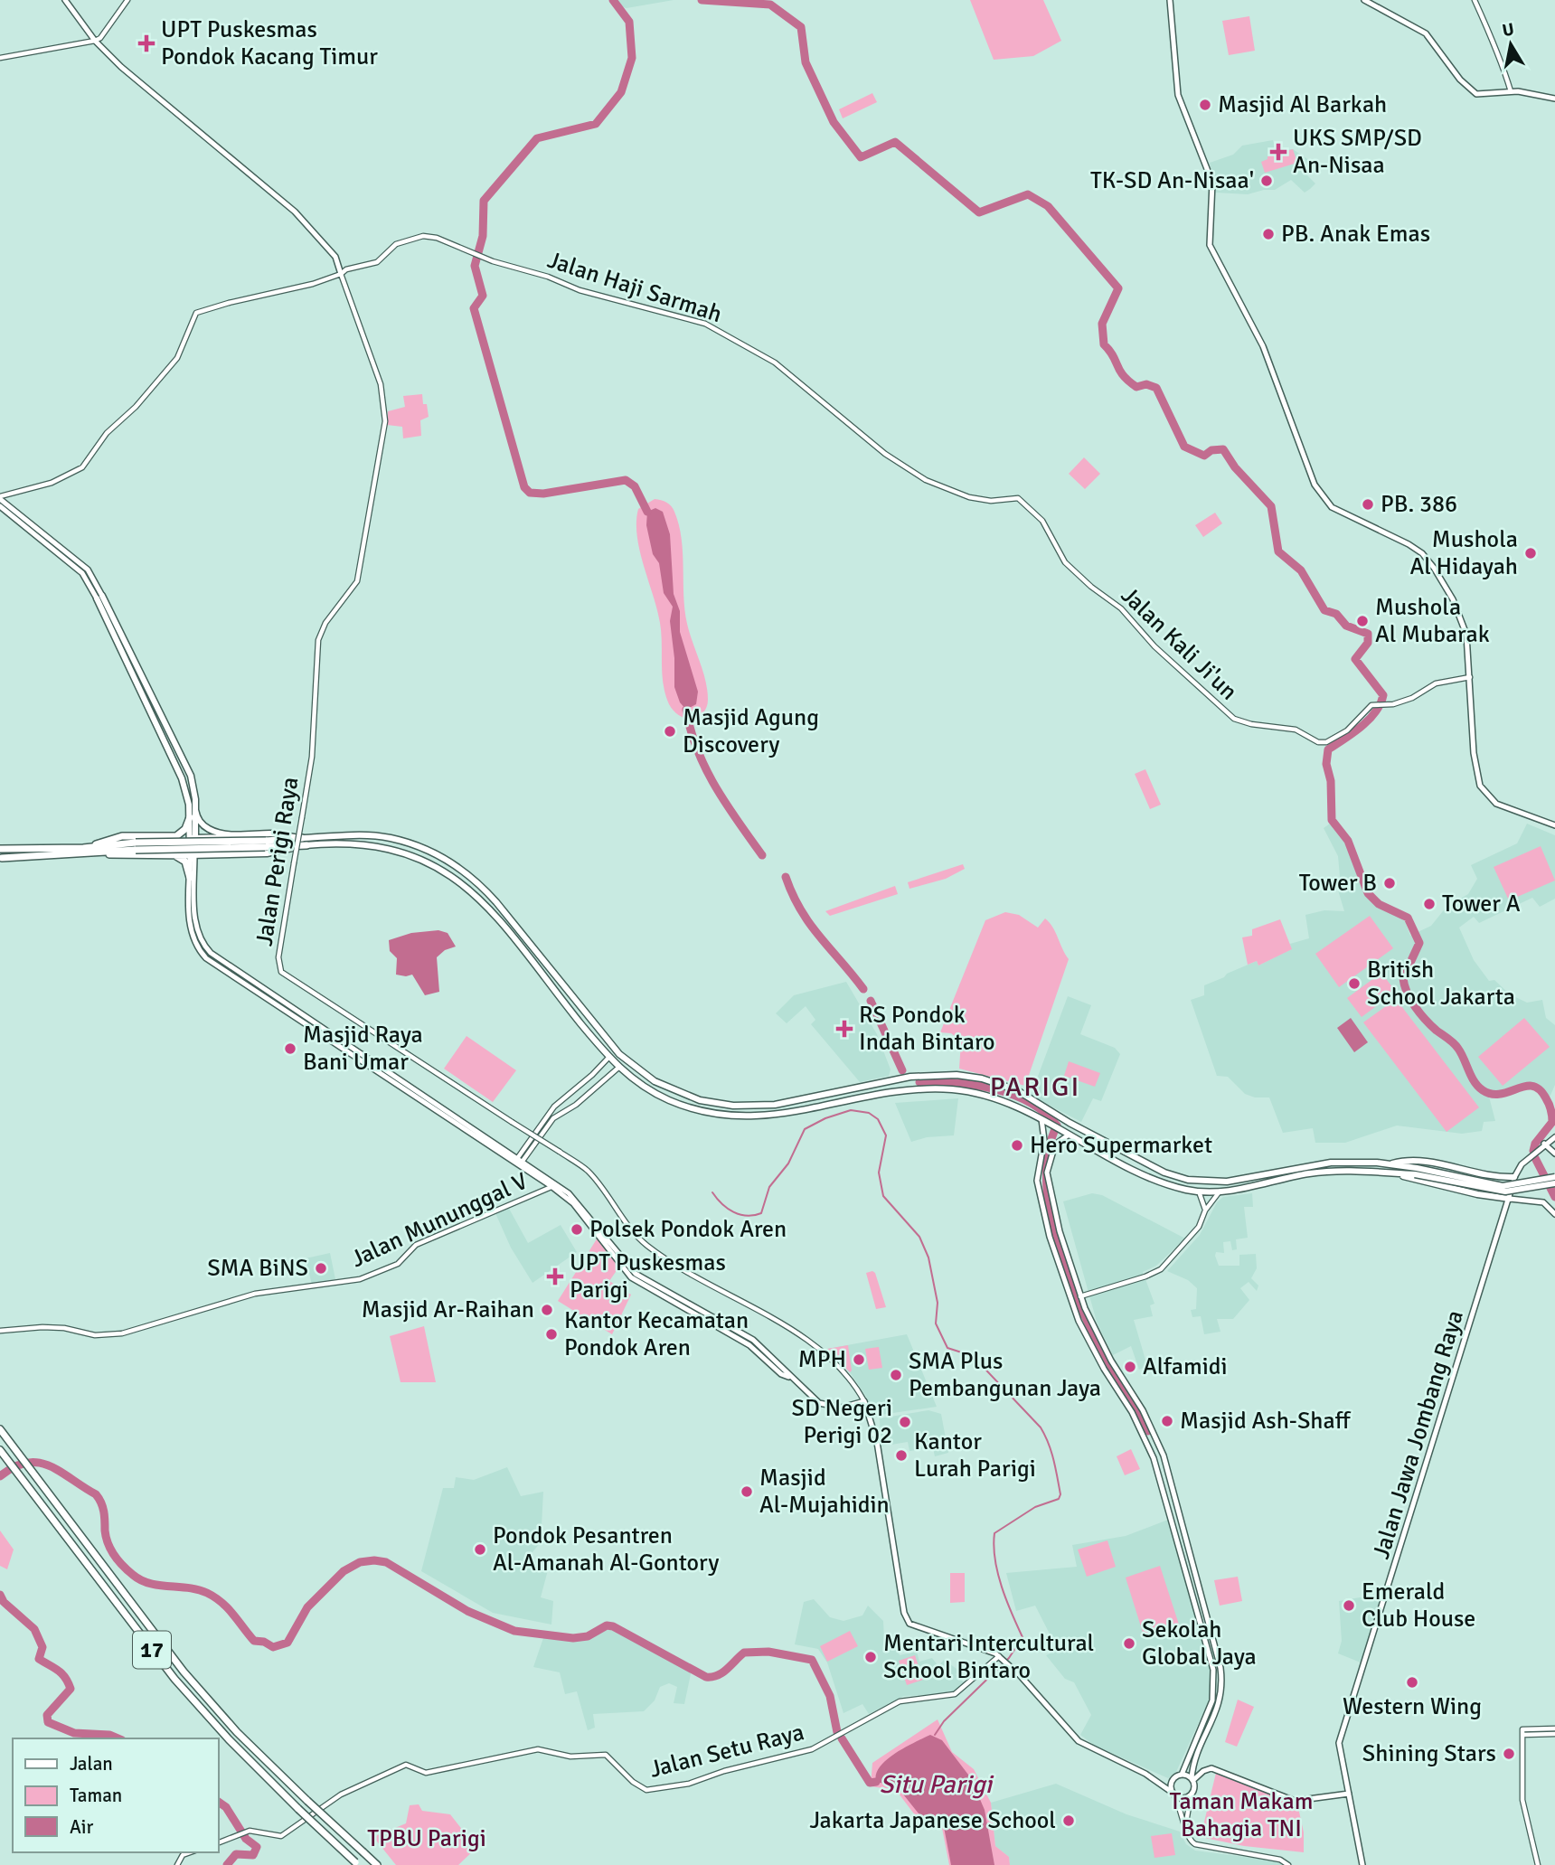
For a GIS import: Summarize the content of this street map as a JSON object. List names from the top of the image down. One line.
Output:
{"streets":{"highway":["17"],"main road":["Jalan Jawa Jombang Raya"],"street":["Jalan Haji Sarmah","Jalan Kali Ji'un","Jalan Perigi Raya","Jalan Mununggal V","Jalan Setu Raya"]},"crossings":[["Jalan Haji Sarmah","Jalan Kali Ji'un"],["Jalan Haji Sarmah","Jalan Perigi Raya"]],"districts":["PARIGI"],"water":["Situ Parigi"],"parks":["Taman Makam Bahagia TNI","TPBU Parigi"],"places":{"health":["UPT Puskesmas Pondok Kacang Timur","UKS SMP/SD An-Nisaa","RS Pondok Indah Bintaro","UPT Puskesmas Parigi"],"other":["Masjid Al Barkah","TK-SD An-Nisaa'","PB. Anak Emas","PB. 386","Mushola Al Hidayah","Mushola Al Mubarak","Masjid Agung Discovery","Tower B","Tower A","British School Jakarta","Masjid Raya Bani Umar","Hero Supermarket","Polsek Pondok Aren","SMA BiNS","Masjid Ar-Raihan","Kantor Kecamatan Pondok Aren","MPH","Alfamidi","SMA Plus Pembangunan Jaya","Masjid Ash-Shaff","SD Negeri Perigi 02","Kantor Lurah Parigi","Masjid Al-Mujahidin","Pondok Pesantren Al-Amanah Al-Gontory","Emerald Club House","Sekolah Global Jaya","Mentari Intercultural School Bintaro","Western Wing","Shining Stars","Jakarta Japanese School"]},"legend":["Jalan","Taman","Air"],"north":"top"}
